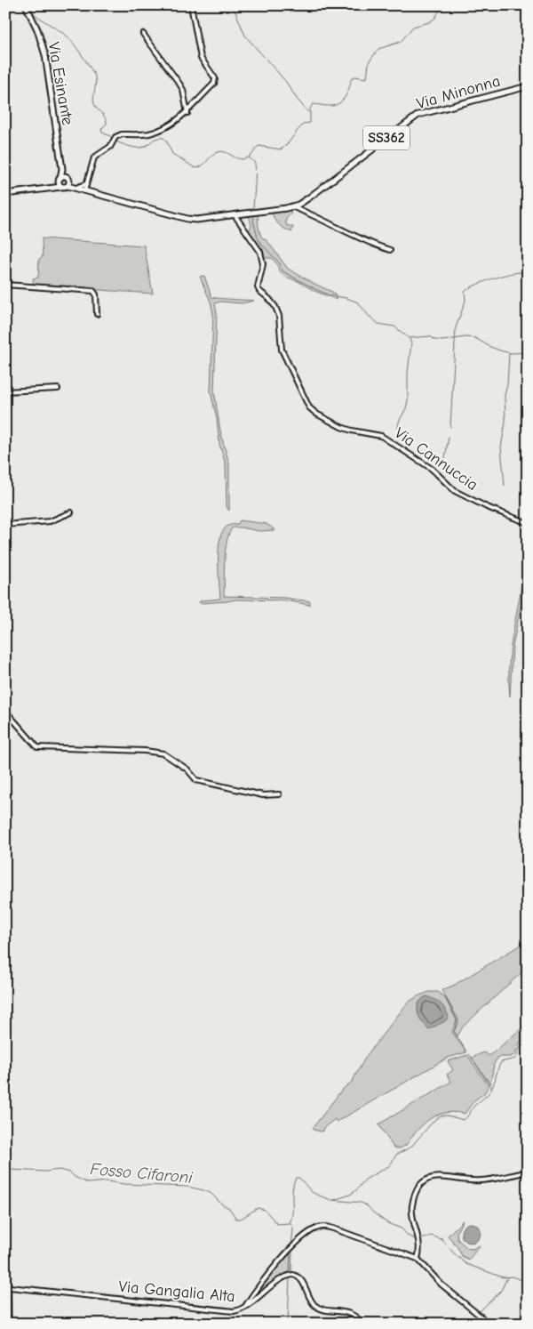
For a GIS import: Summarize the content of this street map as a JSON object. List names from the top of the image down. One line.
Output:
{"streets":{"main road":["Via Esinante","Via Minonna","SS362"],"street":["Via Cannuccia","Via Gangalia Alta"]},"crossings":[["Via Esinante","Via Minonna"],["Via Esinante","SS362"],["Via Minonna","SS362"],["Via Minonna","Via Cannuccia"]],"water":["Fosso Cifaroni"]}
